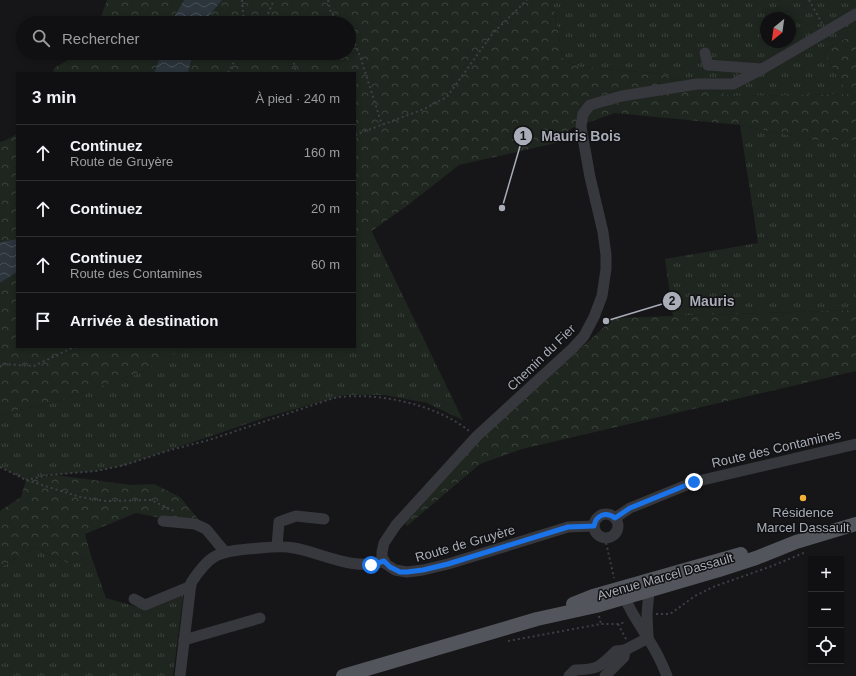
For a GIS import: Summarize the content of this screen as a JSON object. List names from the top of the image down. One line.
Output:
{"streets":{"main road":["Avenue Marcel Dassault"],"street":["Chemin du Fier","Route des Contamines","Route de Gruyère"]},"crossings":[["Chemin du Fier","Route de Gruyère"],["Route des Contamines","Route de Gruyère"]],"places":["Mauris Bois","Mauris","Résidence Marcel Dassault"],"north":"bottom left","page":{"search":"Rechercher","heading":["3 min","À pied · 240 m"],"list":[["Continuez","Route de Gruyère","160 m"],["Continuez","20 m"],["Continuez","Route des Contamines","60 m"],"Arrivée à destination"],"map_buttons":["+","−"]}}
